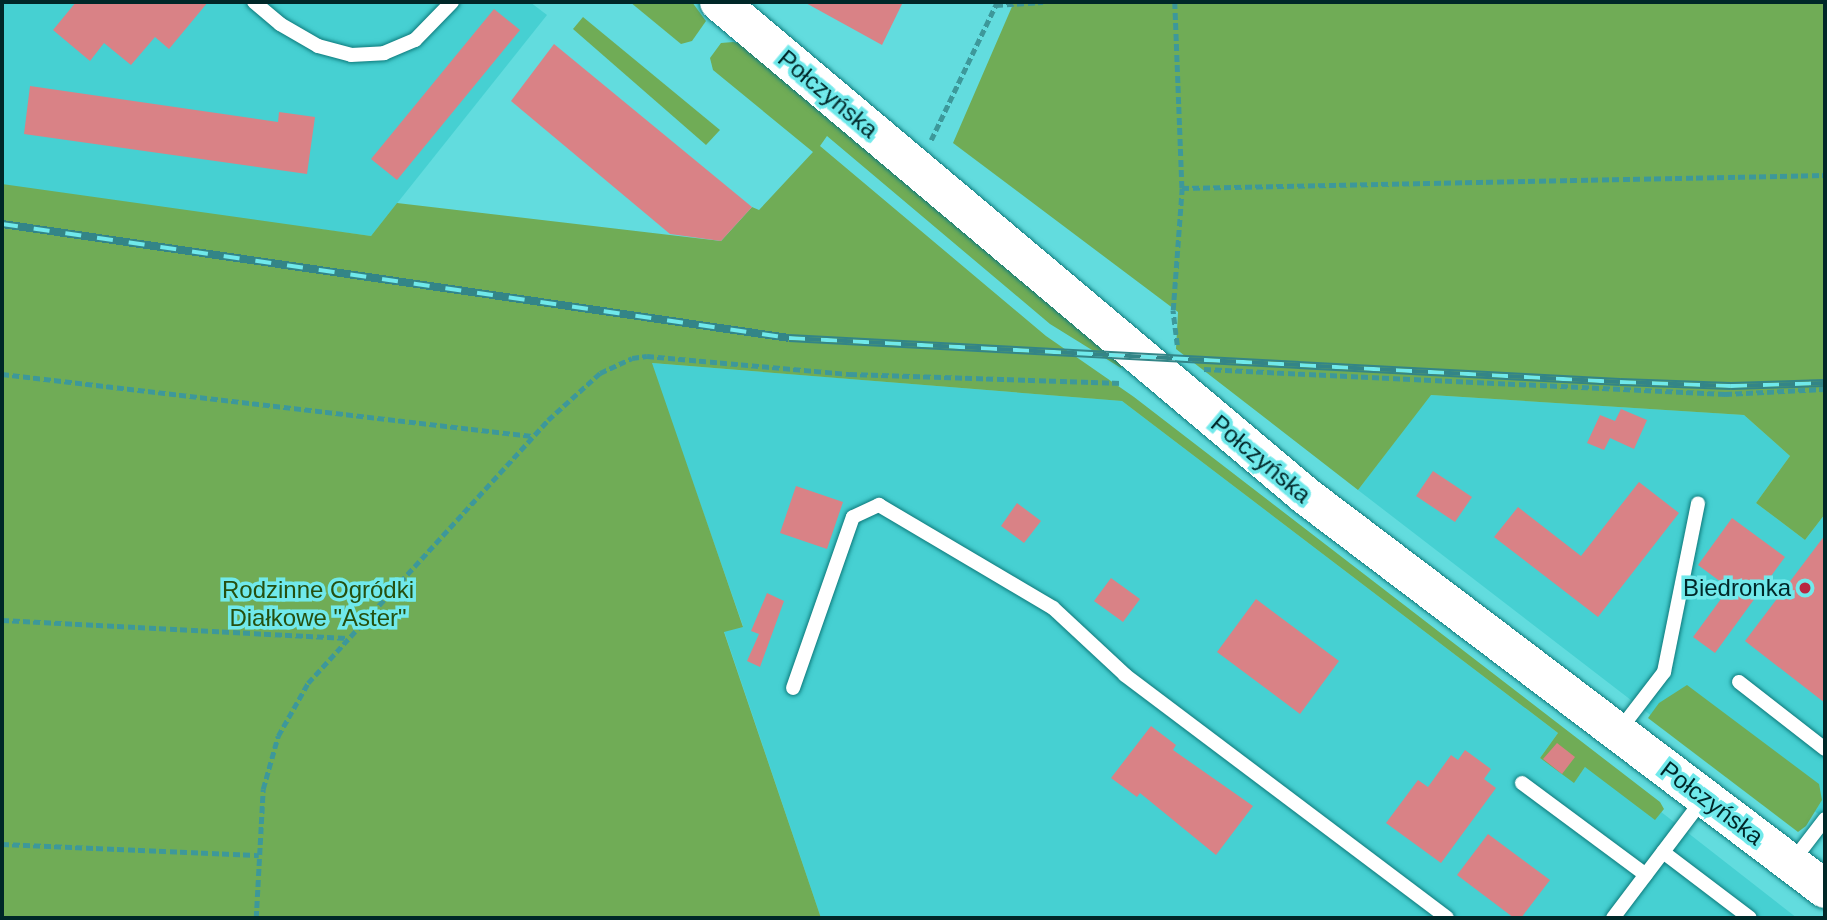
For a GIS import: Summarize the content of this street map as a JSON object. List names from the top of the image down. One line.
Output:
{"streets":{"street":["Połczyńska"]},"parks":["Rodzinne Ogródki Diałkowe \"Aster\""],"places":["Biedronka"]}
